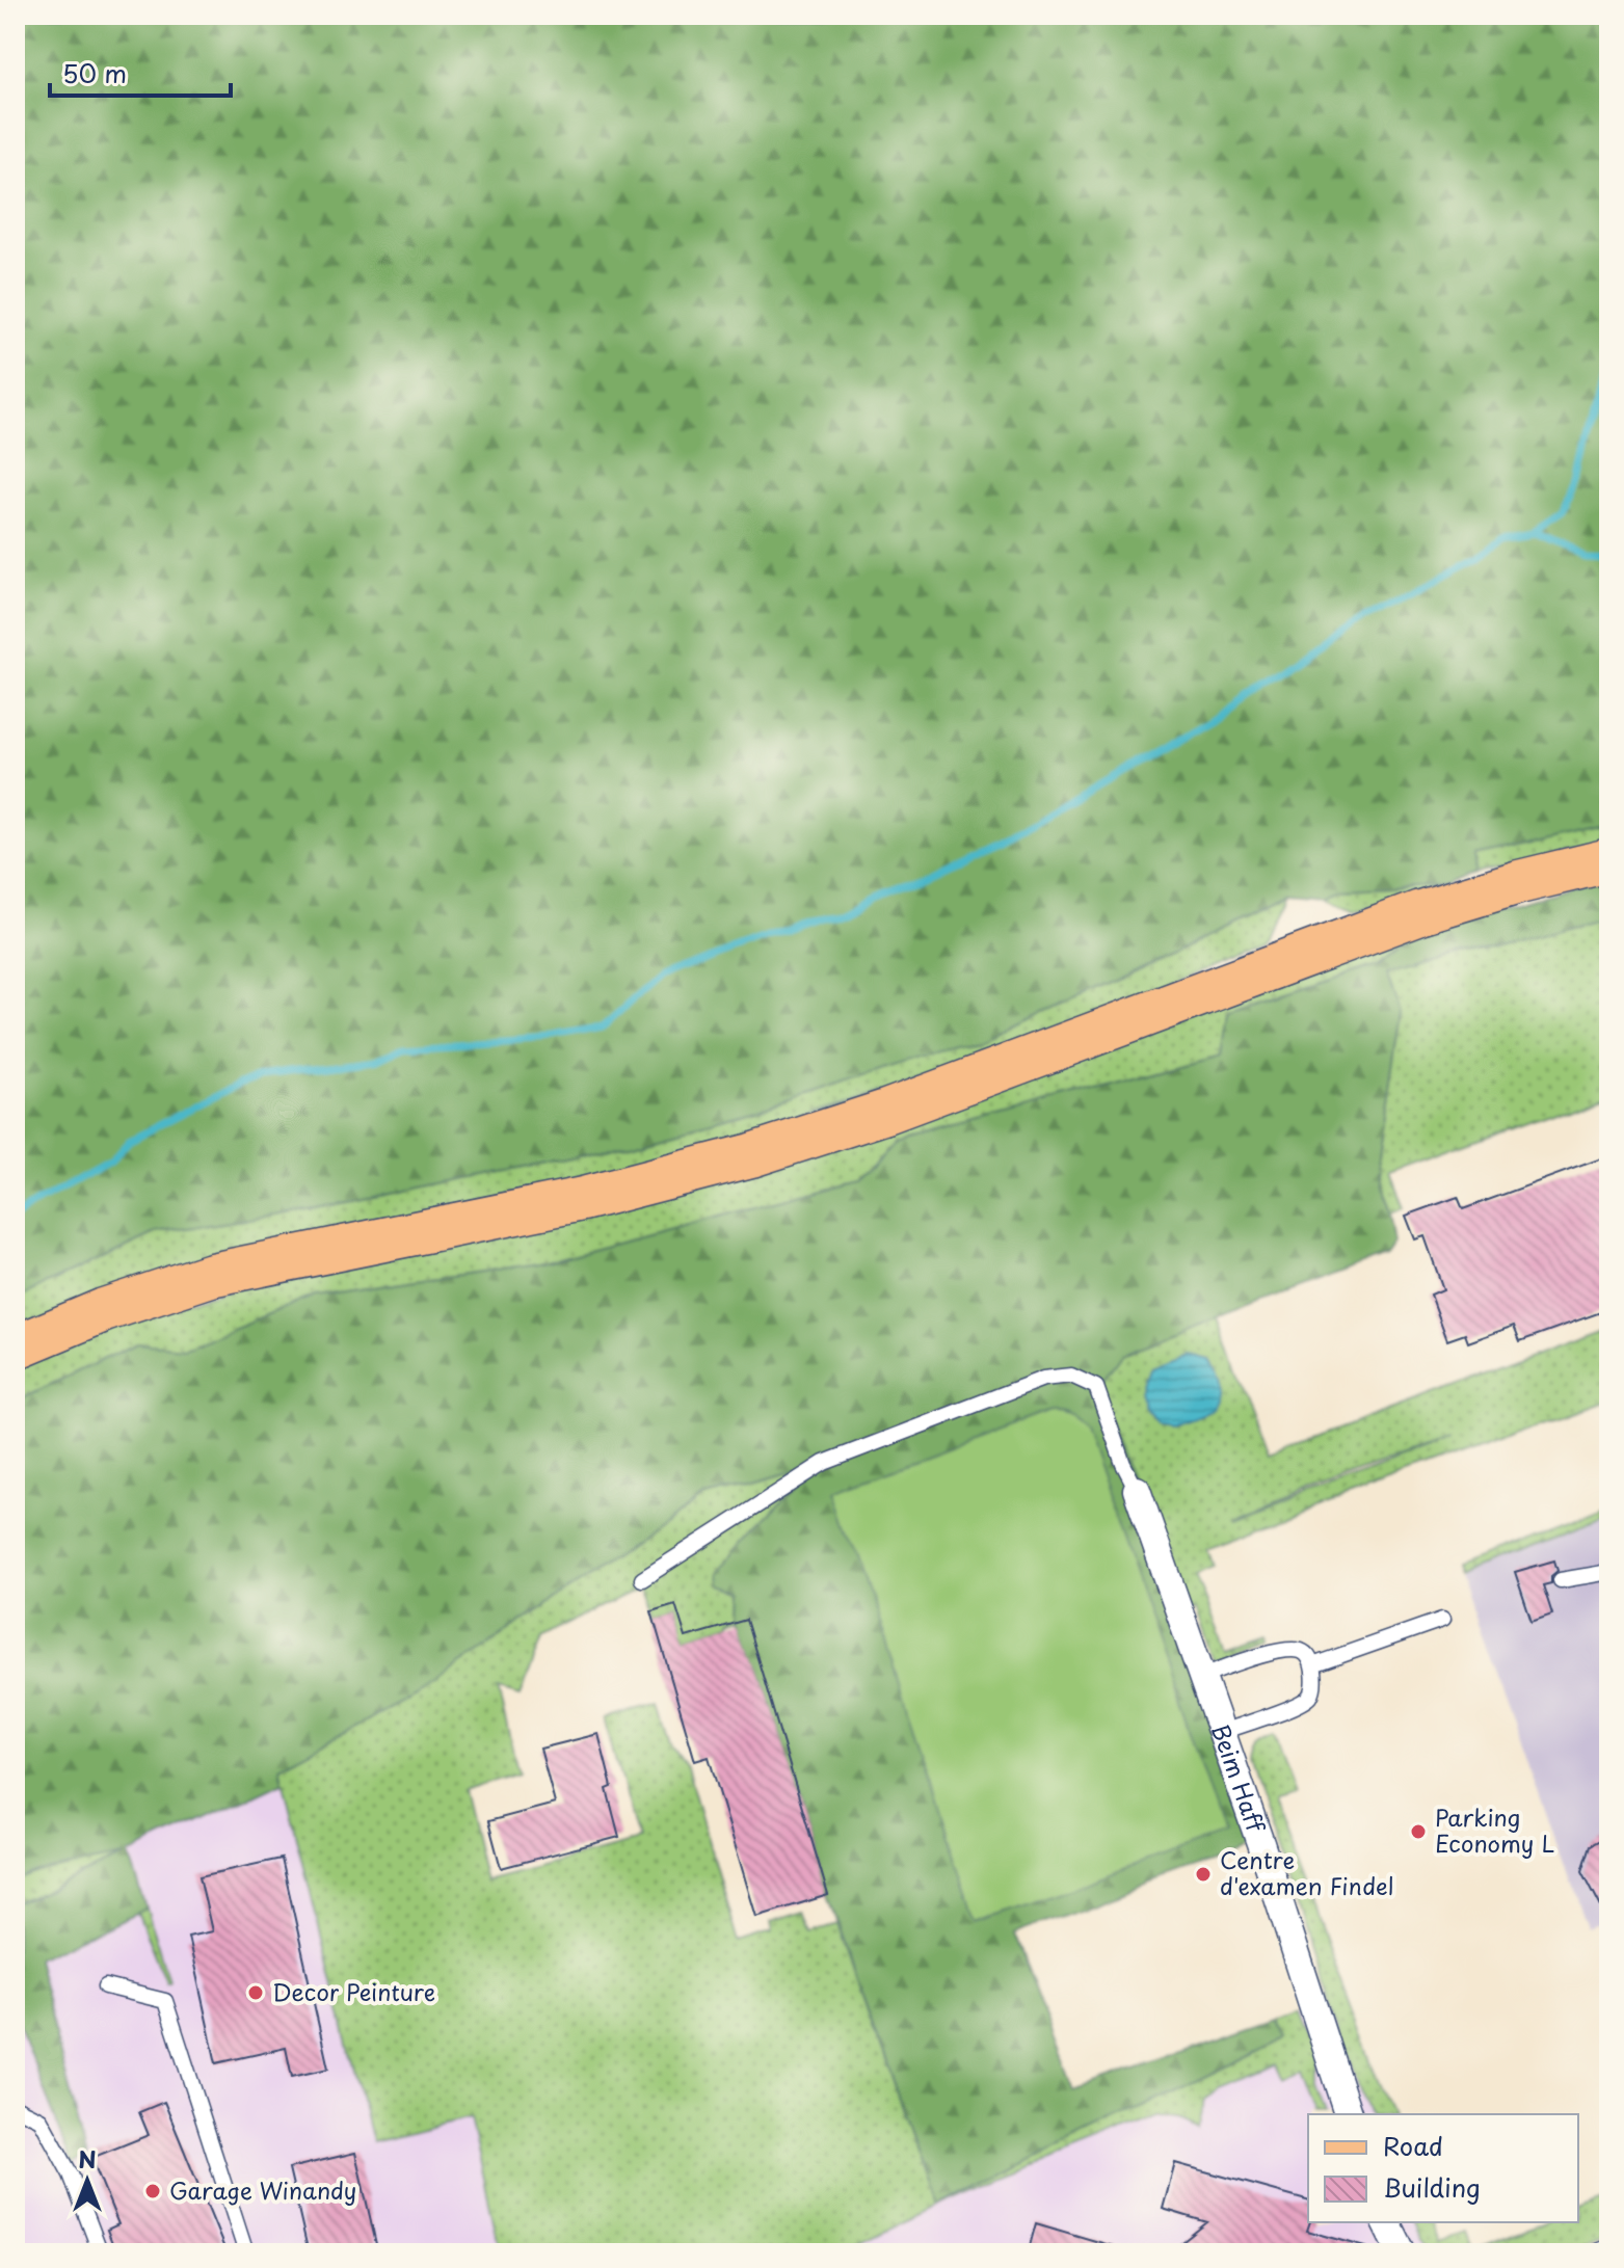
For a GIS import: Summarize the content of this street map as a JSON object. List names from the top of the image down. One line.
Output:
{"streets":{"street":["Beim Haff"]},"places":["Parking Economy L","Centre d'examen Findel","Decor Peinture","Garage Winandy"],"legend":["Road","Building"],"scale_bar":"50 m","north":"top"}
